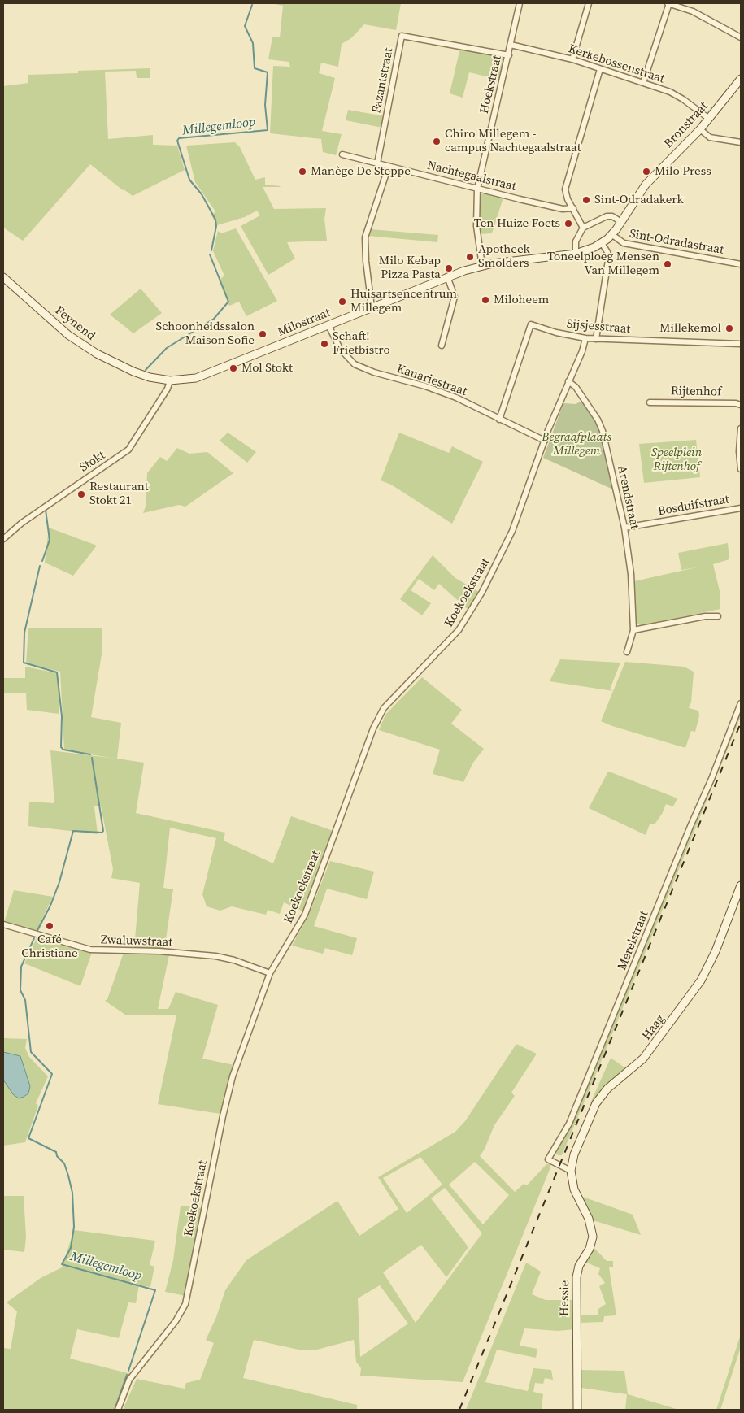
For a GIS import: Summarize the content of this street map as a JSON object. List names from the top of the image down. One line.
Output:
{"streets":{"street":["Kerkebossenstraat","Fazantstraat","Hoekstraat","Bronstraat","Nachtegaalstraat","Sint-Odradastraat","Milostraat","Feynend","Sijsjesstraat","Kanariestraat","Rijtenhof","Stokt","Arendstraat","Bosduifstraat","Koekoekstraat","Merelstraat","Zwaluwstraat","Haag","Hessie"]},"crossings":[["Kerkebossenstraat","Hoekstraat"],["Kerkebossenstraat","Bronstraat"],["Fazantstraat","Hoekstraat"],["Fazantstraat","Nachtegaalstraat"],["Hoekstraat","Nachtegaalstraat"],["Hoekstraat","Milostraat"],["Bronstraat","Sint-Odradastraat"],["Bronstraat","Milostraat"],["Sint-Odradastraat","Milostraat"],["Milostraat","Feynend"],["Milostraat","Kanariestraat"],["Milostraat","Stokt"],["Sijsjesstraat","Kanariestraat"],["Sijsjesstraat","Koekoekstraat"],["Kanariestraat","Koekoekstraat"],["Arendstraat","Bosduifstraat"],["Arendstraat","Koekoekstraat"],["Koekoekstraat","Zwaluwstraat"],["Merelstraat","Haag"],["Merelstraat","Hessie"],["Haag","Hessie"]],"water":["Millegemloop"],"parks":["Begraafplaats Millegem","Speelplein Rijtenhof"],"places":["Chiro Millegem - campus Nachtegaalstraat","Manège De Steppe","Milo Press","Sint-Odradakerk","Ten Huize Foets","Apotheek Smolders","Toneelploeg Mensen Van Millegem","Milo Kebap Pizza Pasta","Miloheem","Huisartsencentrum Millegem","Millekemol","Schoonheidssalon Maison Sofie","Schaft! Frietbistro","Mol Stokt","Restaurant Stokt 21","Café Christiane"]}
